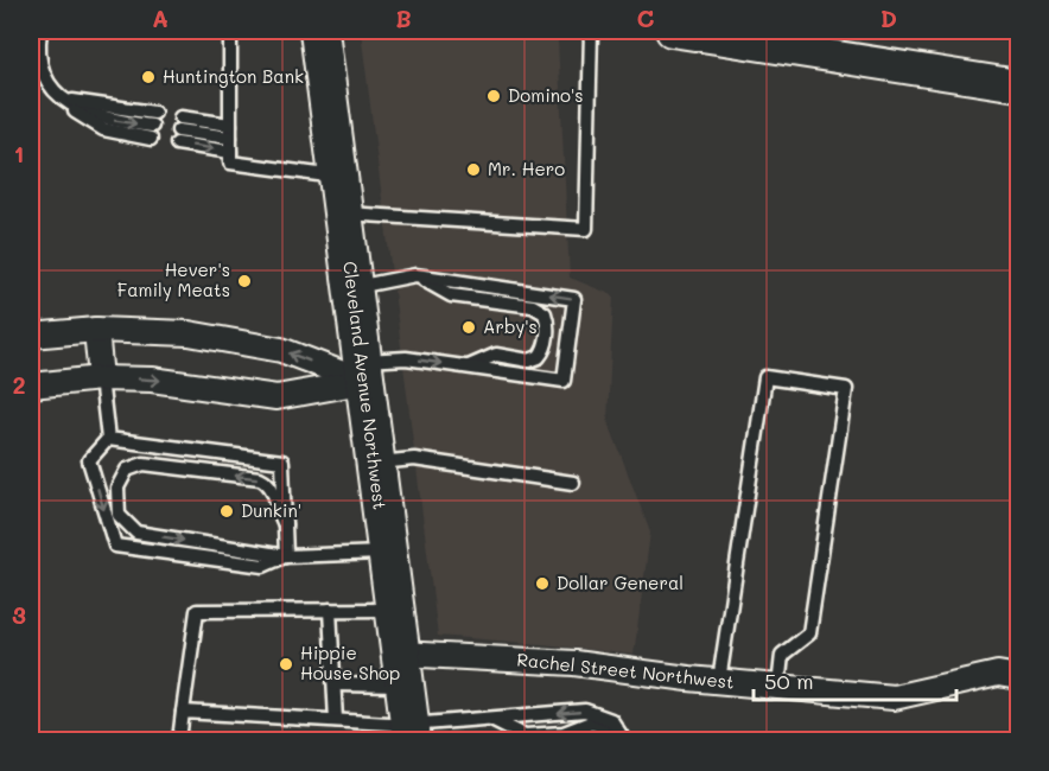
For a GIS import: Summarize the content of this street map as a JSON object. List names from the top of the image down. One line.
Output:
{"streets":{"main road":["Cleveland Avenue Northwest"],"street":["Rachel Street Northwest"]},"crossings":[["Cleveland Avenue Northwest","Rachel Street Northwest"]],"places":["Huntington Bank","Domino's","Mr. Hero","Hever's Family Meats","Arby's","Dunkin'","Dollar General","Hippie House Shop"],"scale_bar":"50 m","grid":{"columns":["A","B","C","D"],"rows":["1","2","3"]}}
